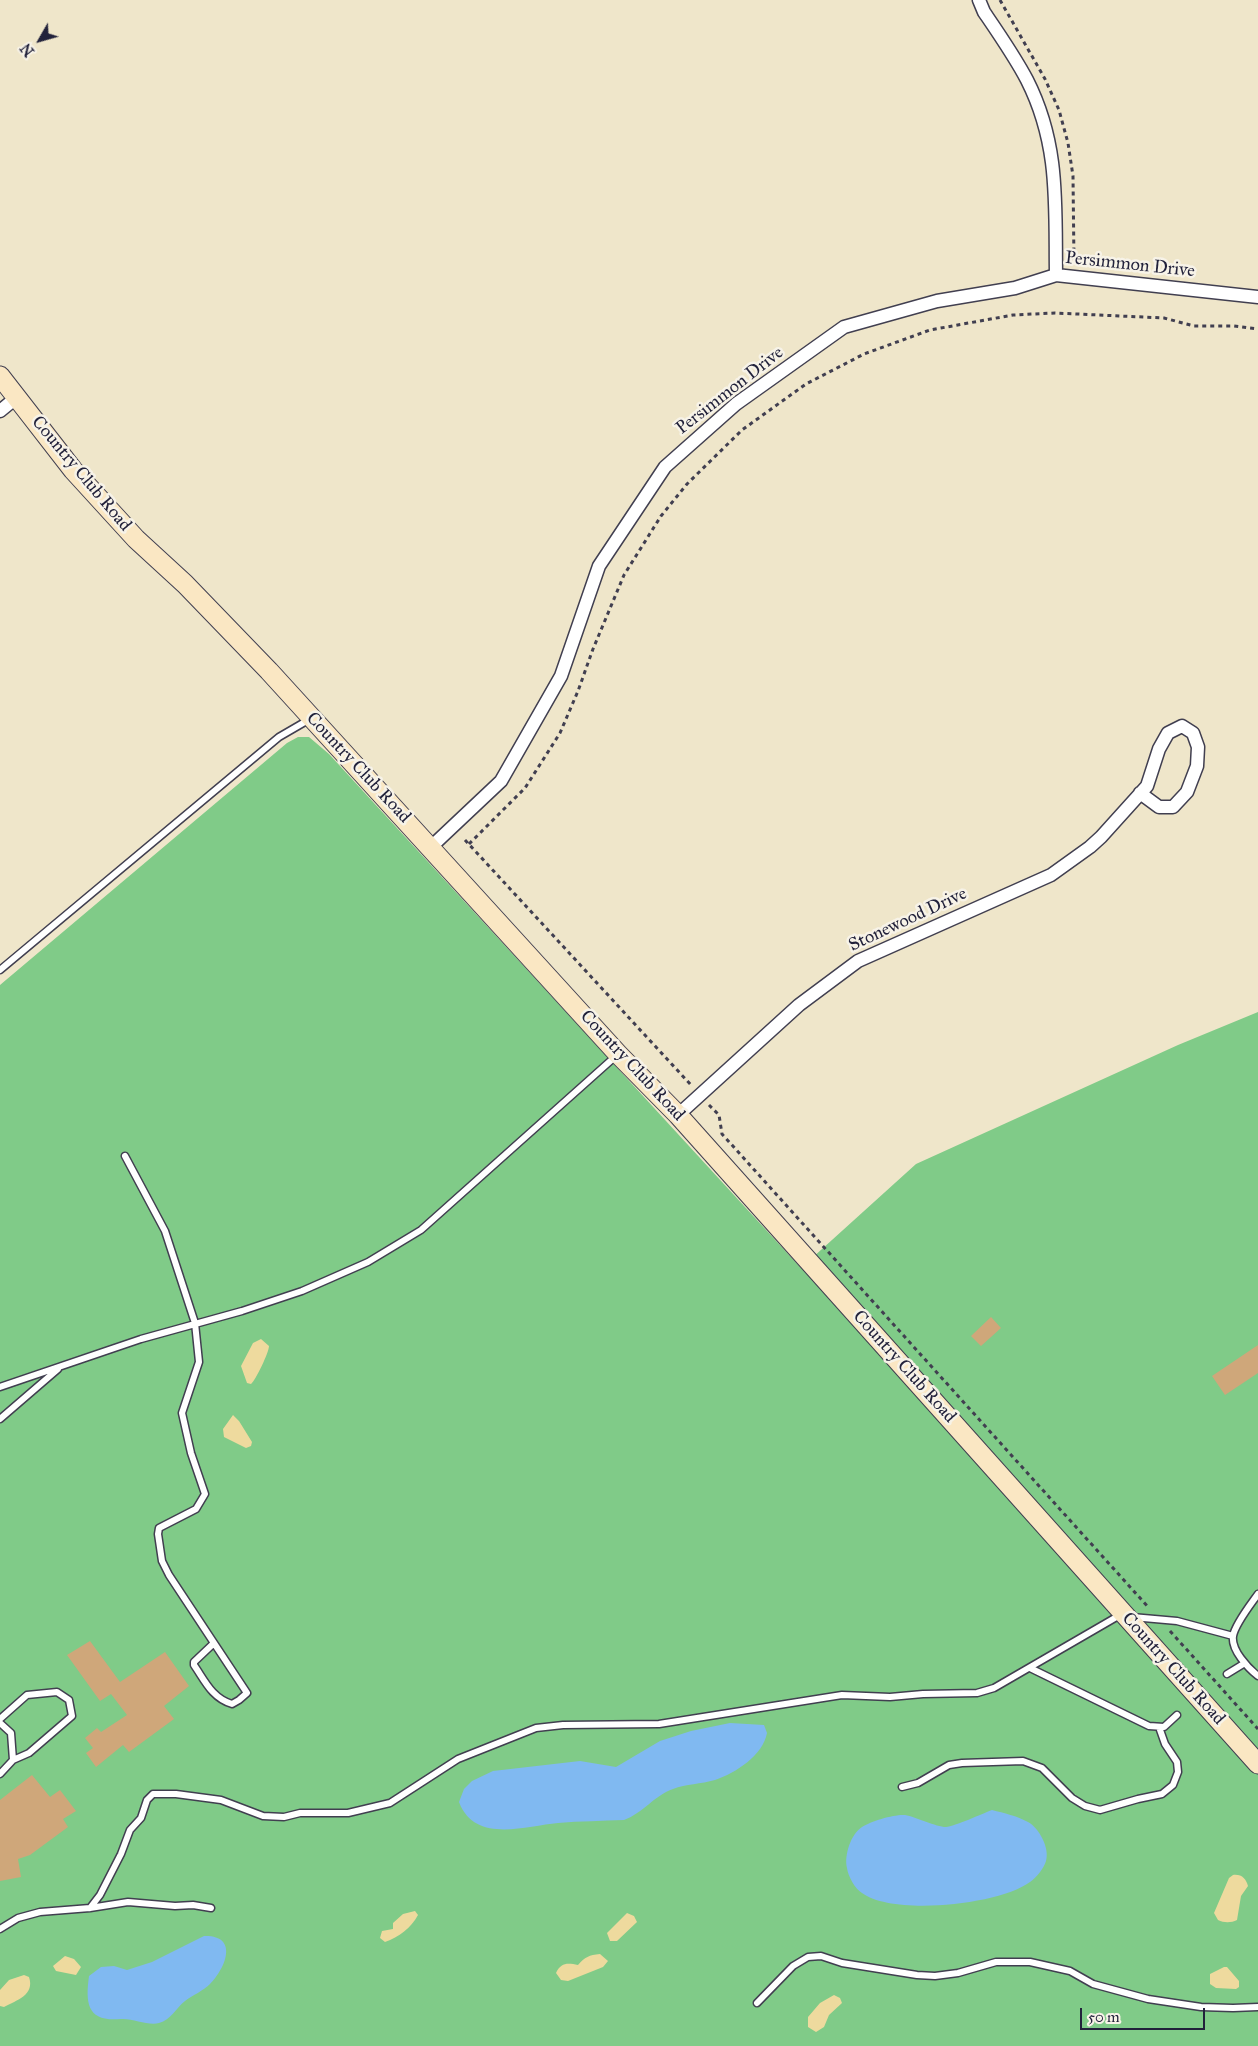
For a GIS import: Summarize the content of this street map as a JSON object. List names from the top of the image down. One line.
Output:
{"streets":{"street":["Persimmon Drive","Country Club Road","Stonewood Drive"]},"crossings":[["Persimmon Drive","Country Club Road"],["Country Club Road","Stonewood Drive"]],"scale_bar":"50 m","north":"bottom left"}
